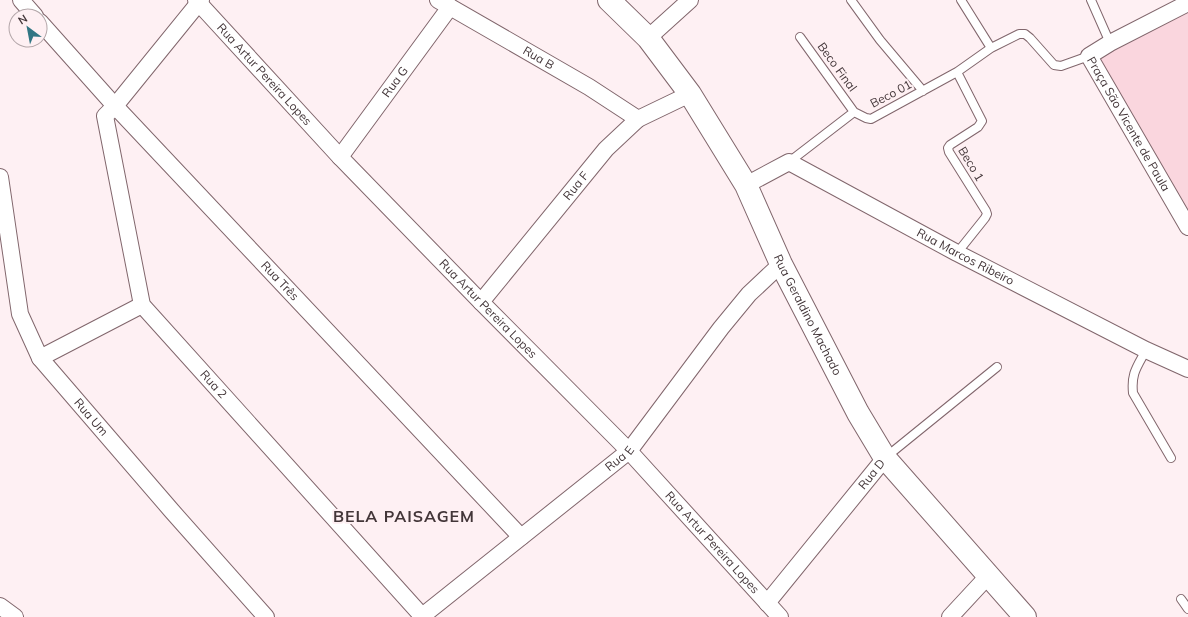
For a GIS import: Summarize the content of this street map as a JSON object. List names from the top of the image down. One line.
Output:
{"streets":{"street":["Rua B","Rua Artur Pereira Lopes","Rua G","Praça São Vicente de Paula","Rua F","Rua Marcos Ribeiro","Rua Três","Rua Geraldino Machado","Rua 2","Rua Um","Rua E","Rua D"],"lane":["Beco Final","Beco 01","Beco 1"]},"crossings":[["Rua B","Rua G"],["Rua B","Rua F"],["Beco Final","Beco 01"],["Rua Artur Pereira Lopes","Rua G"],["Rua Artur Pereira Lopes","Rua F"],["Rua Artur Pereira Lopes","Rua E"],["Rua Artur Pereira Lopes","Rua D"],["Beco 01","Praça São Vicente de Paula"],["Beco 01","Beco 1"],["Beco 1","Rua Marcos Ribeiro"],["Rua F","Rua Geraldino Machado"],["Rua Três","Rua E"],["Rua Geraldino Machado","Rua E"],["Rua Geraldino Machado","Rua D"],["Rua 2","Rua E"]],"districts":["BELA PAISAGEM"],"north":"top left"}
